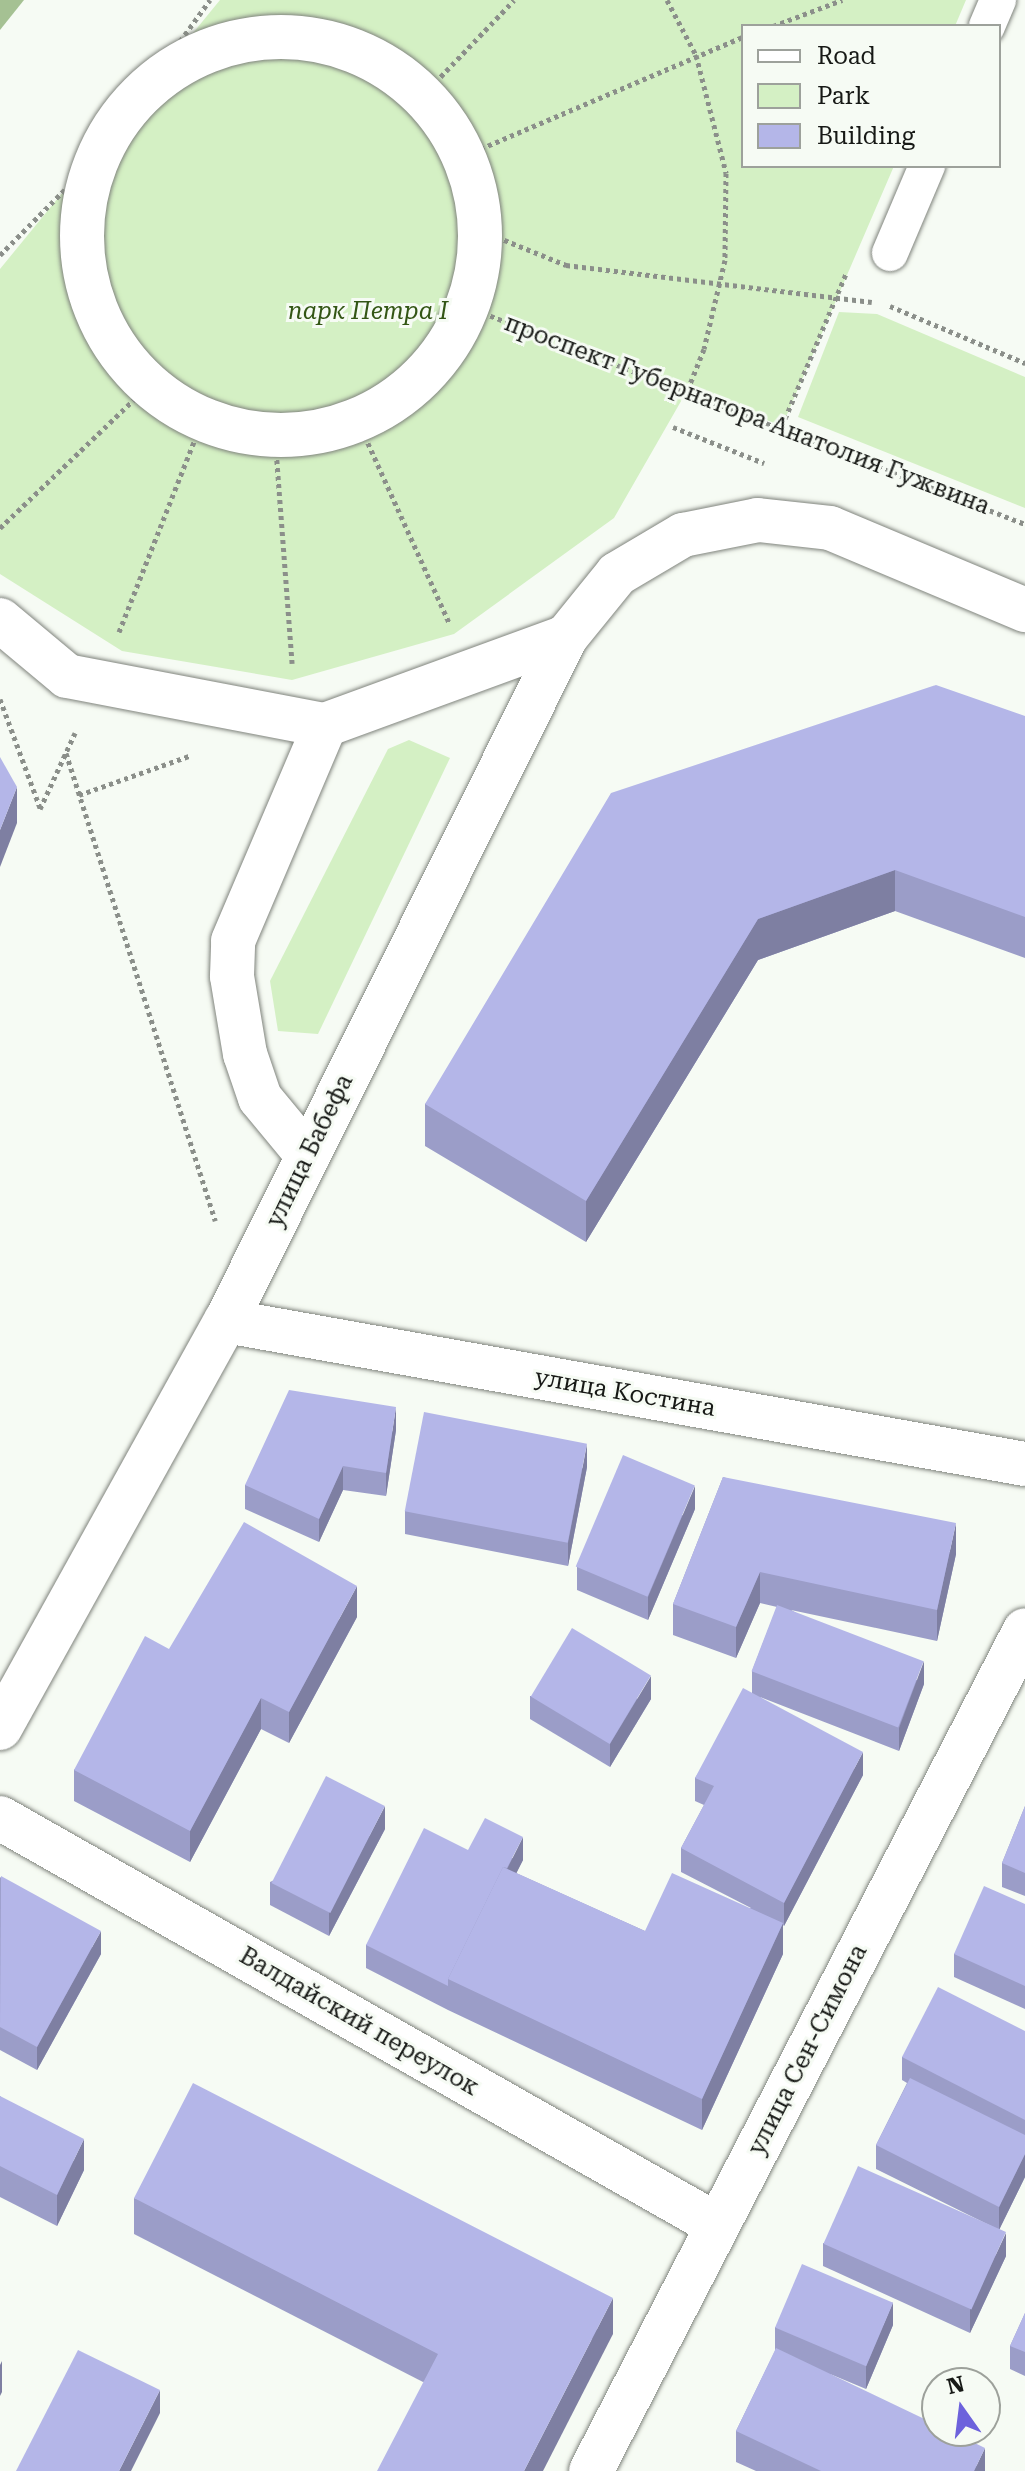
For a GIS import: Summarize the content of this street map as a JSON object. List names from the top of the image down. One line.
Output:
{"streets":{"street":["улица Бабефа","улица Костина","Валдайский переулок","улица Сен-Симона"],"path":["проспект Губернатора Анатолия Гужвина"]},"crossings":[["улица Бабефа","улица Костина"],["Валдайский переулок","улица Сен-Симона"]],"parks":["парк Петра I"],"legend":["Road","Park","Building"],"north":"top"}
